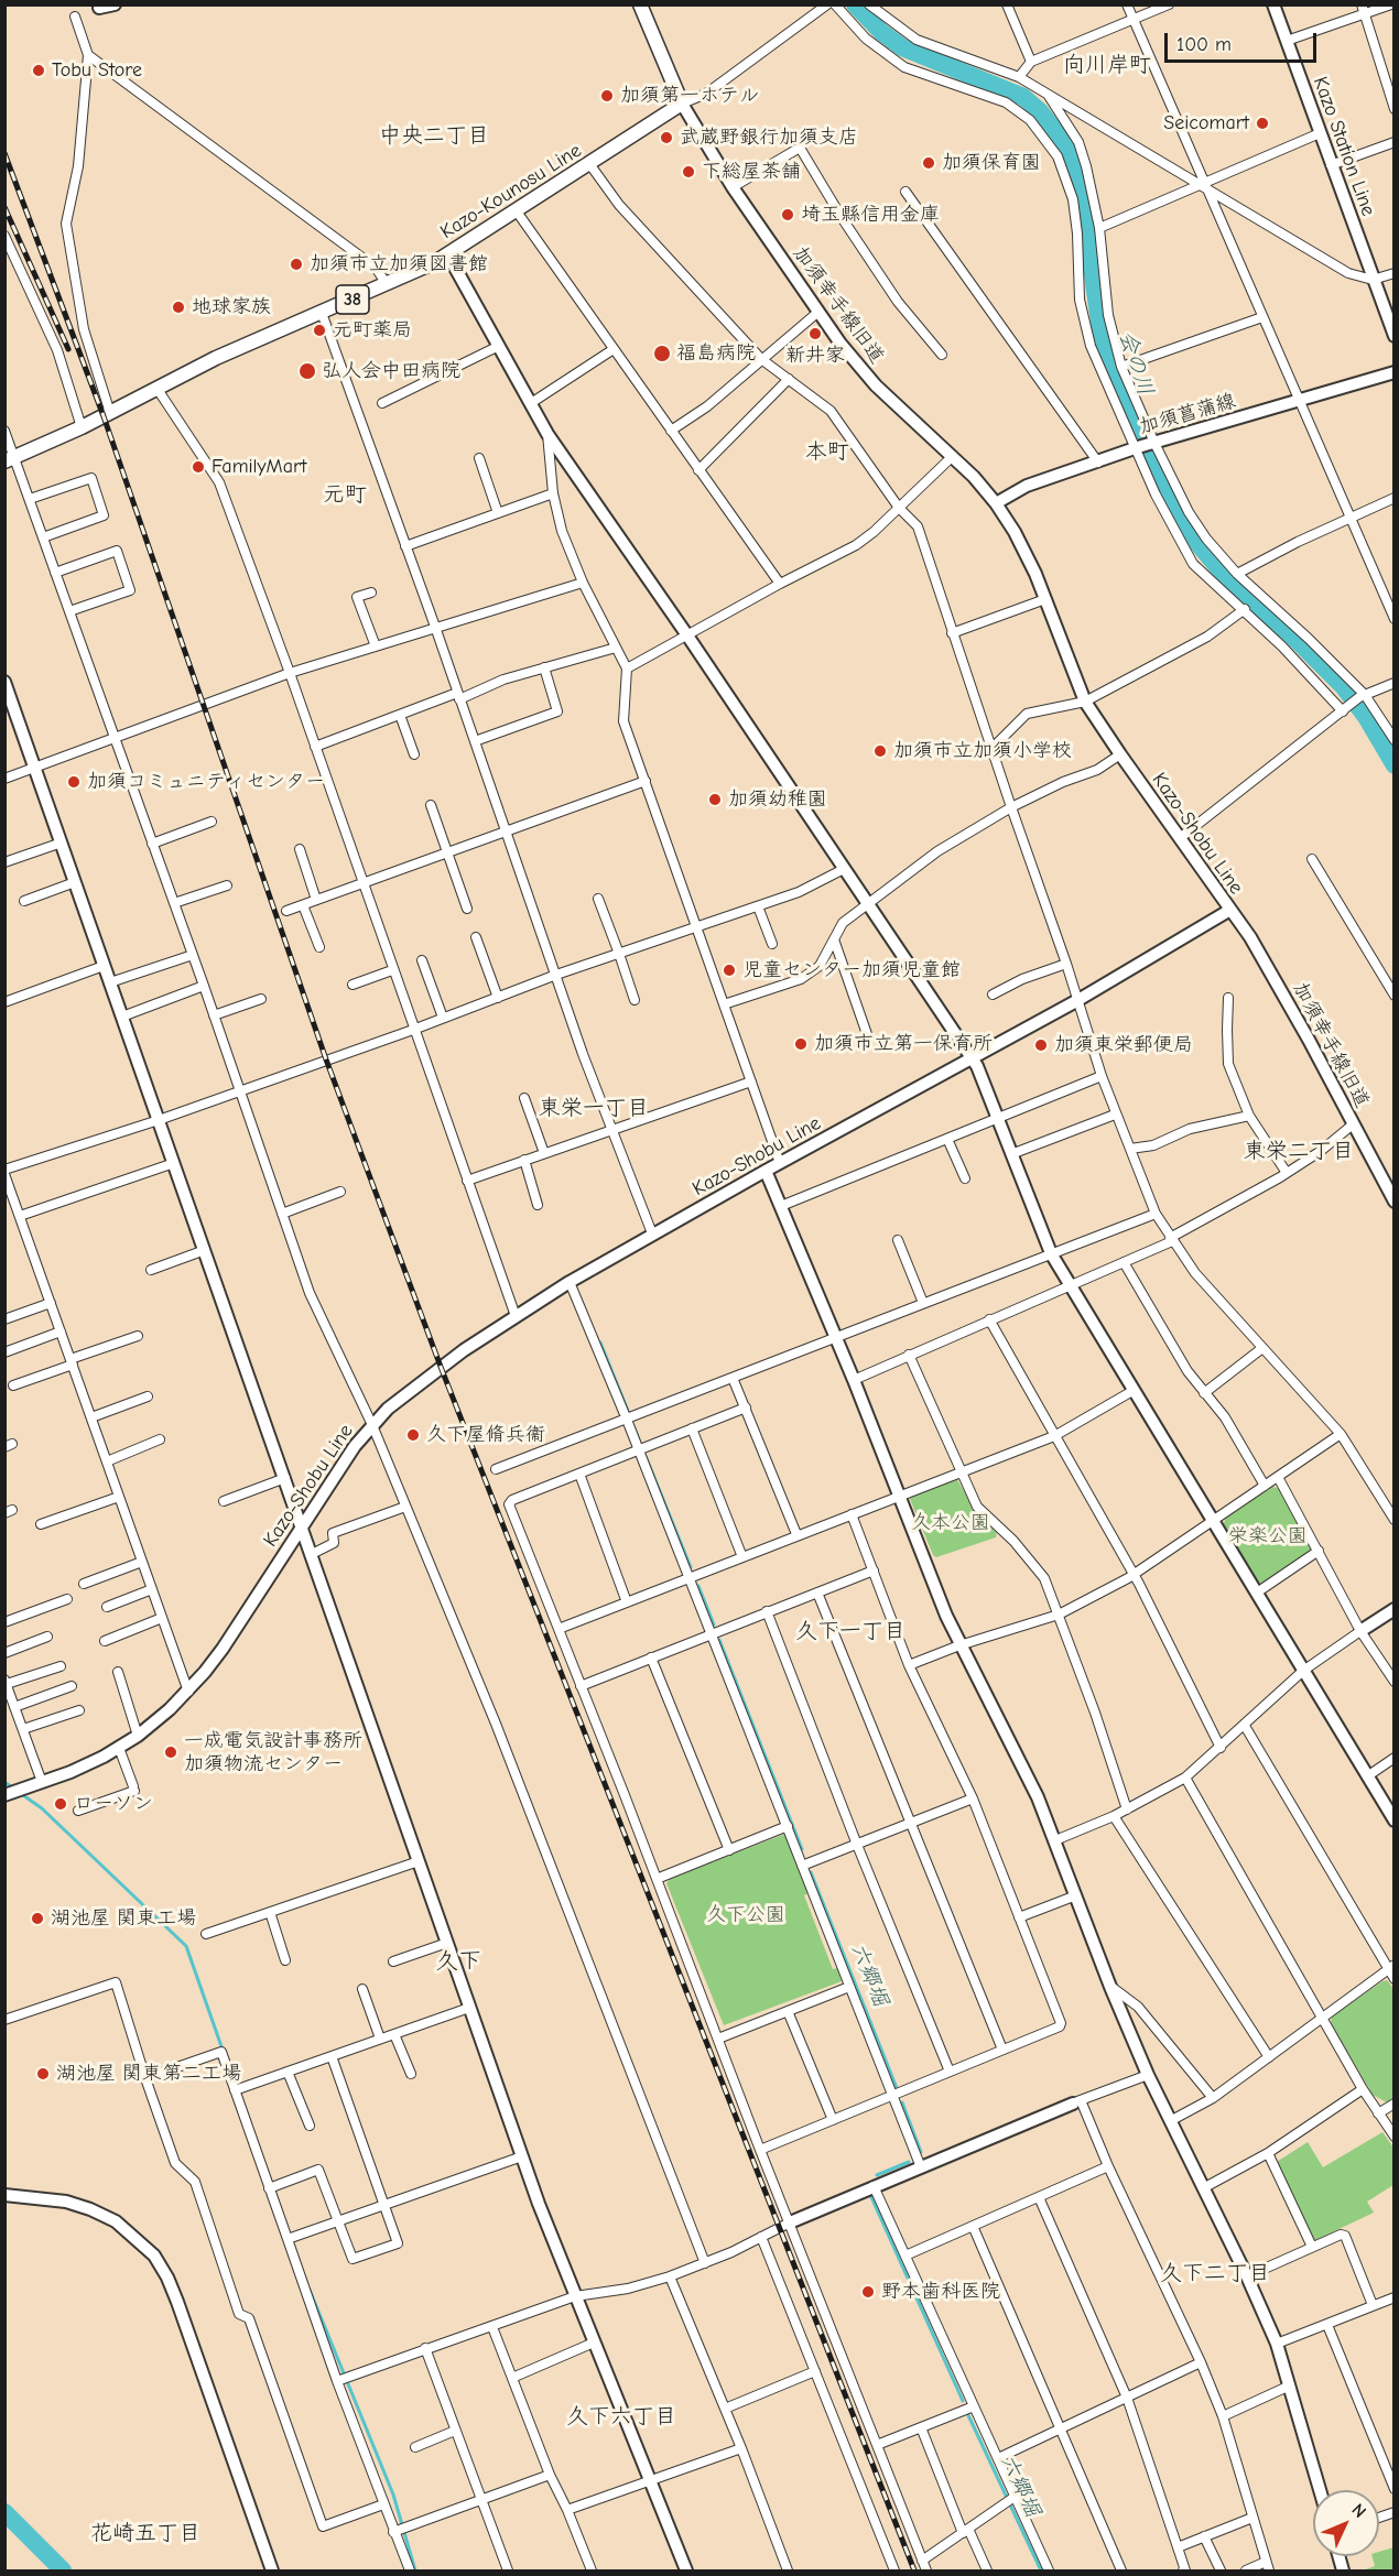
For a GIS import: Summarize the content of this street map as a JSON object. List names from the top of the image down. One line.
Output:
{"streets":{"main road":["Kazo-Kounosu Line","38"],"street":["Kazo Station Line","加須幸手線旧道","加須菖蒲線","Kazo-Shobu Line"]},"crossings":[["Kazo-Kounosu Line","加須幸手線旧道"],["加須幸手線旧道","加須菖蒲線"],["加須幸手線旧道","Kazo-Shobu Line"],["加須菖蒲線","Kazo-Shobu Line"]],"districts":["向川岸町","中央二丁目","本町","元町","東栄一丁目","東栄二丁目","久下一丁目","久下","久下二丁目","久下六丁目","花崎五丁目"],"water":["会の川","六郷堀"],"parks":["久本公園","栄楽公園","久下公園"],"places":["Tobu Store","加須第一ホテル","Seicomart","武蔵野銀行加須支店","加須保育園","下総屋茶舗","埼玉縣信用金庫","加須市立加須図書館","地球家族","元町薬局","新井家","福島病院","弘人会中田病院","FamilyMart","加須市立加須小学校","加須コミュニティセンター","加須幼稚園","児童センター加須児童館","加須市立第一保育所","加須東栄郵便局","久下屋脩兵衞","一成電気設計事務所 加須物流センター","ローソン","湖池屋 関東工場","湖池屋 関東第二工場","野本歯科医院"],"scale_bar":"100 m","north":"top right"}
